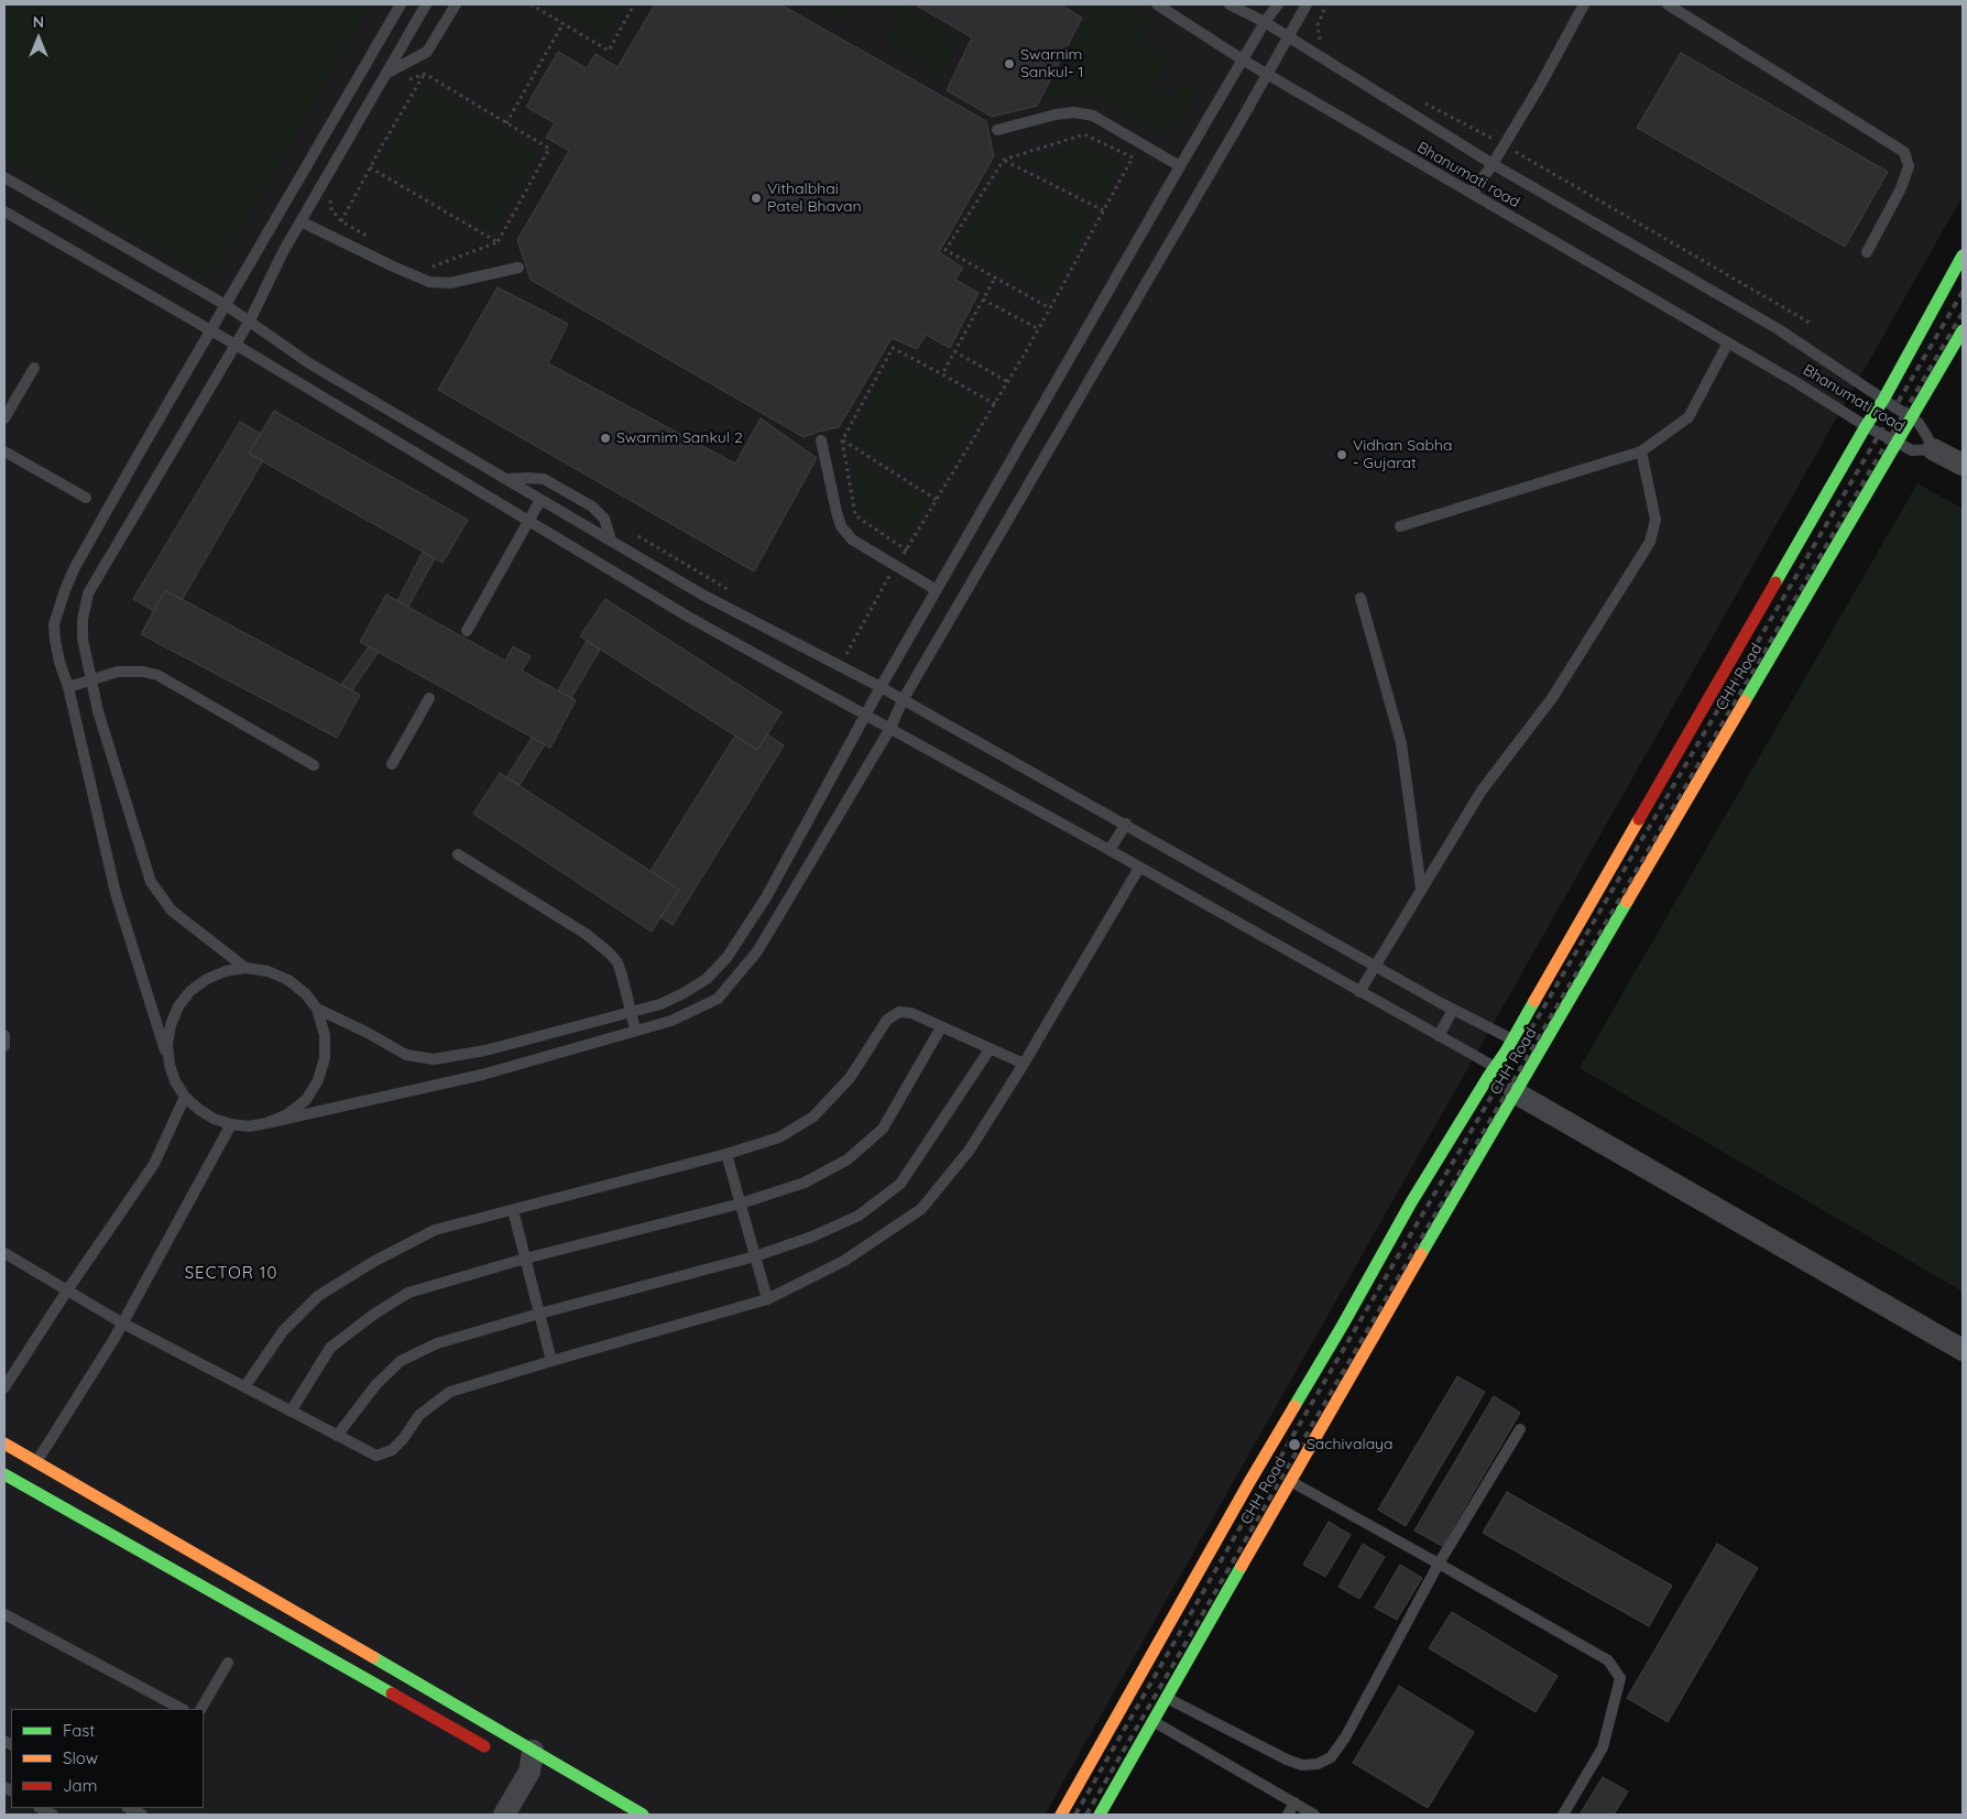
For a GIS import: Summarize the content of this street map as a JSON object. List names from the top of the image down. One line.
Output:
{"streets":{"street":["CHH Road"],"lane":["Bhanumati road"]},"crossings":[["Bhanumati road","CHH Road"]],"districts":["SECTOR 10"],"places":["Swarnim Sankul- 1","Vithalbhai Patel Bhavan","Swarnim Sankul 2","Vidhan Sabha - Gujarat","Sachivalaya"],"legend":["Fast","Slow","Jam"],"north":"top"}
